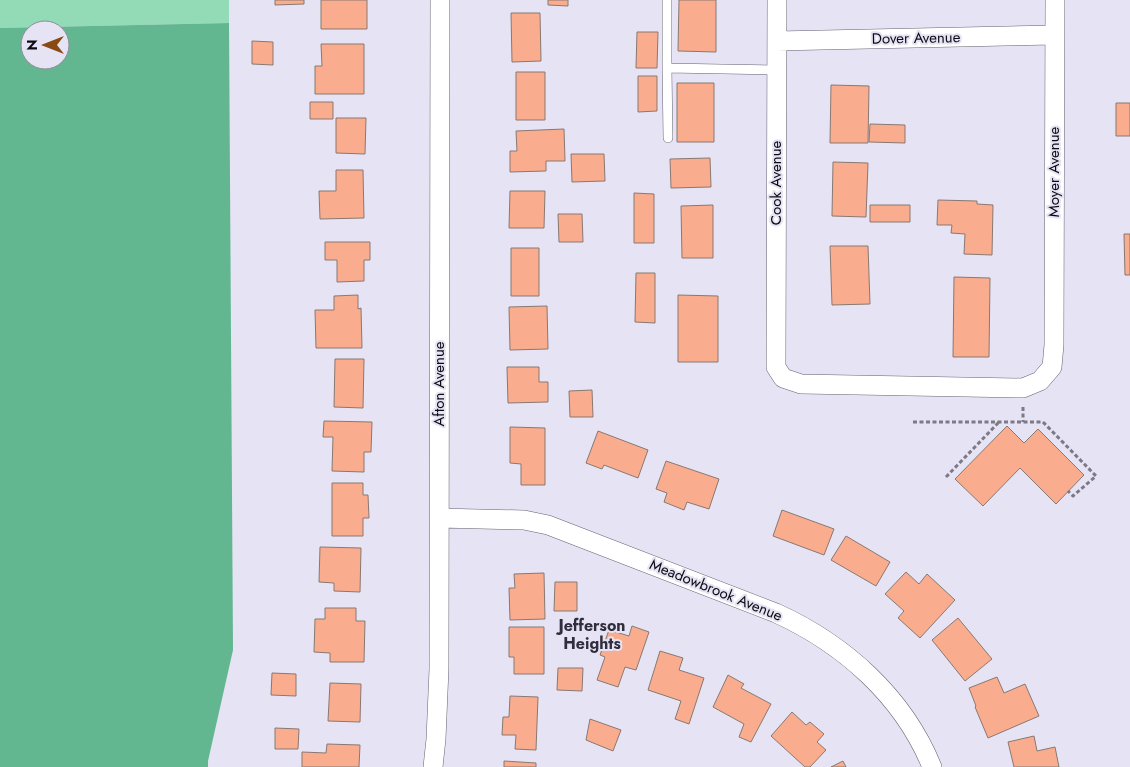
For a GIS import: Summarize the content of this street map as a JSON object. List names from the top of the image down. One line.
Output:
{"streets":{"street":["Dover Avenue","Moyer Avenue","Cook Avenue","Afton Avenue","Meadowbrook Avenue"]},"crossings":[["Dover Avenue","Moyer Avenue"],["Dover Avenue","Cook Avenue"],["Moyer Avenue","Cook Avenue"],["Afton Avenue","Meadowbrook Avenue"]],"districts":["Jefferson Heights"],"north":"left"}
